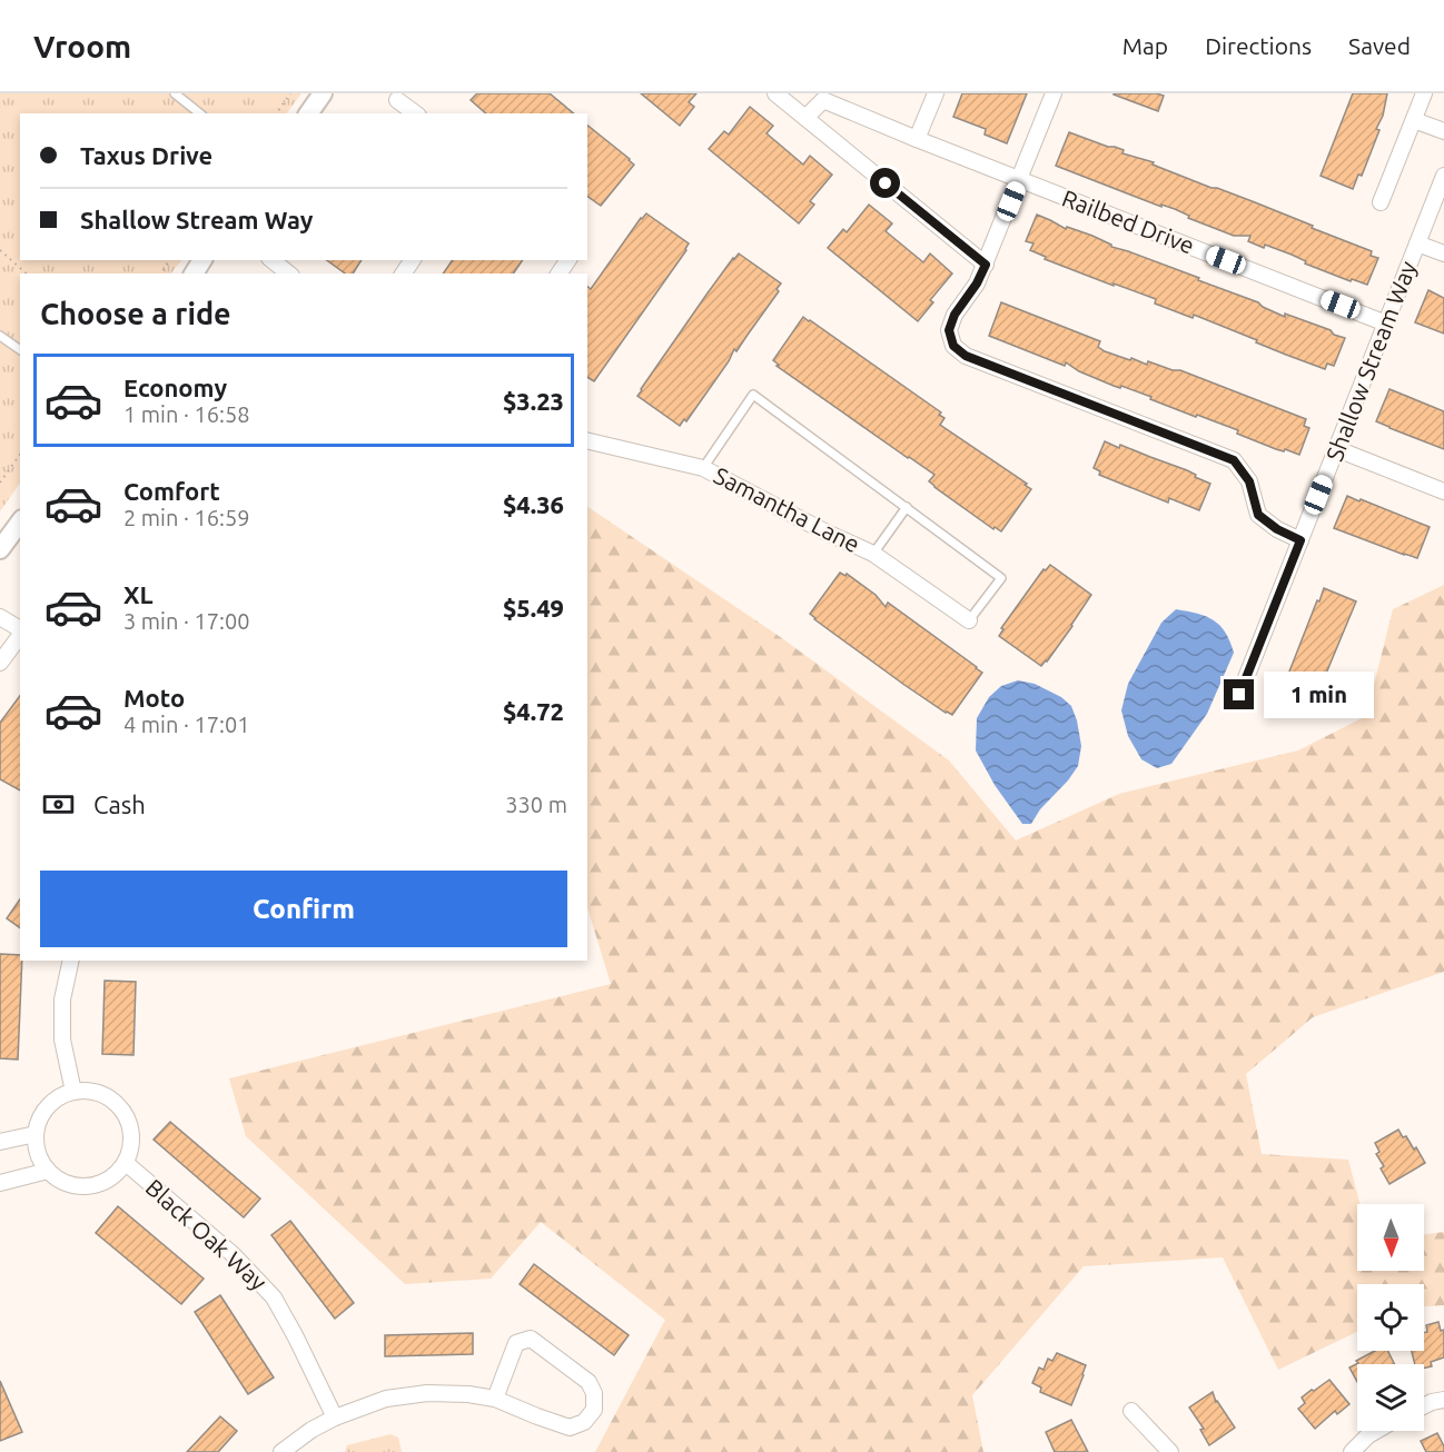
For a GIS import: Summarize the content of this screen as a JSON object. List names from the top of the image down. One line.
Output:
{"streets":{"street":["Railbed Drive","Shallow Stream Way","Samantha Lane","Black Oak Way"]},"crossings":[["Railbed Drive","Shallow Stream Way"]],"north":"bottom","page":{"header":"Vroom","nav":["Map","Directions","Saved"],"banner":["Taxus Drive","Shallow Stream Way"],"heading":"Choose a ride","list":[{"name":"Economy","note":"1 min · 16:58","value":"$3.23"},{"name":"Comfort","note":"2 min · 16:59","value":"$4.36"},{"name":"XL","note":"3 min · 17:00","value":"$5.49"},{"name":"Moto","note":"4 min · 17:01","value":"$4.72"}],"bubble":"1 min","pay":["Cash","330 m"],"buttons":"Confirm"}}
